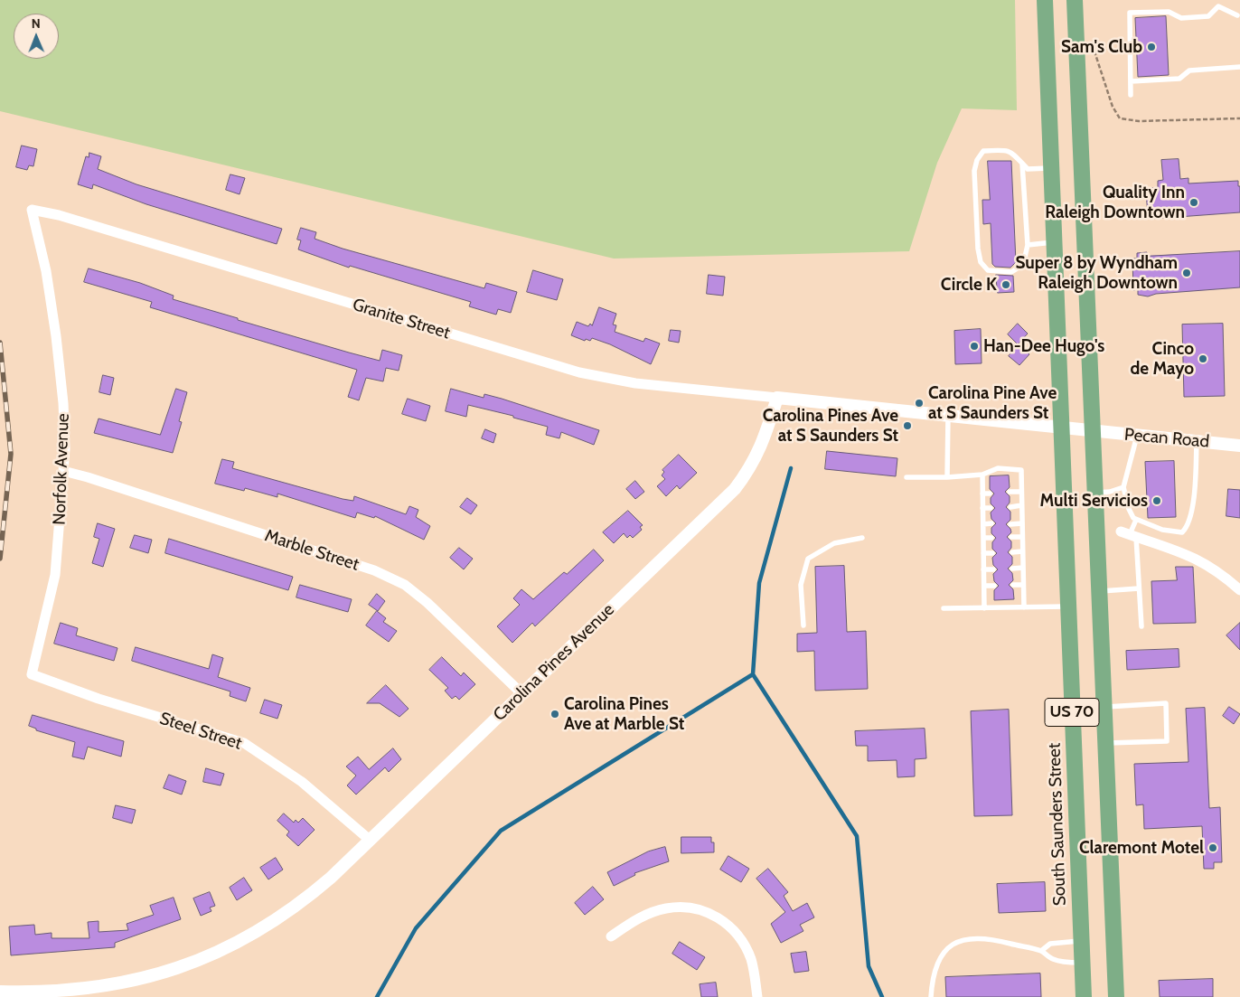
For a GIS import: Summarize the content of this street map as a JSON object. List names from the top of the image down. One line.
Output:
{"streets":{"highway":["US 70","South Saunders Street"],"street":["Granite Street","Pecan Road","Norfolk Avenue","Marble Street","Carolina Pines Avenue","Steel Street"]},"crossings":[["Granite Street","Norfolk Avenue"],["Granite Street","Carolina Pines Avenue"],["Pecan Road","US 70"],["Norfolk Avenue","Marble Street"],["Norfolk Avenue","Steel Street"],["Marble Street","Carolina Pines Avenue"],["Carolina Pines Avenue","Steel Street"]],"places":["Sam's Club","Quality Inn Raleigh Downtown","Super 8 by Wyndham Raleigh Downtown","Circle K","Han-Dee Hugo's","Cinco de Mayo","Carolina Pine Ave at S Saunders St","Carolina Pines Ave at S Saunders St","Multi Servicios","Carolina Pines Ave at Marble St","Claremont Motel"],"north":"top"}
